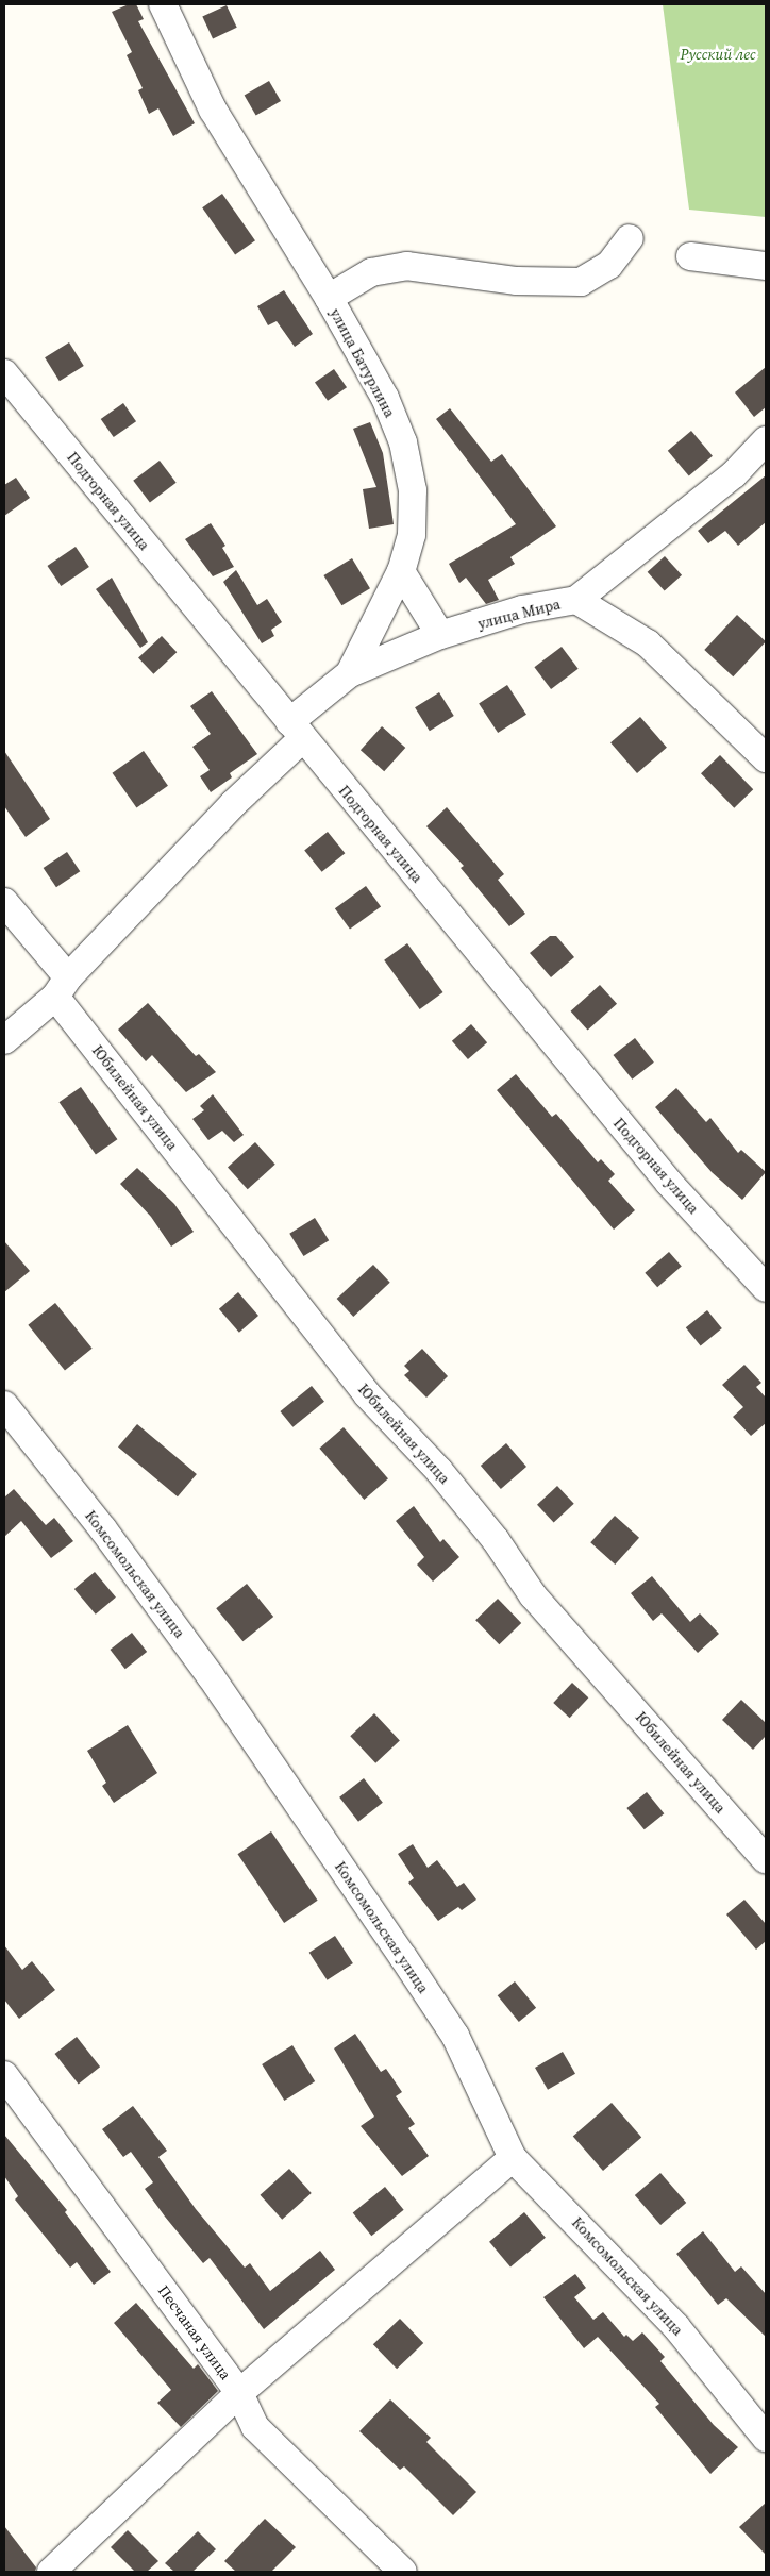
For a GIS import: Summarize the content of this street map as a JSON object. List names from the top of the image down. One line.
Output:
{"streets":{"street":["улица Батурлина","Подгорная улица","улица Мира","Юбилейная улица","Комсомольская улица","Песчаная улица"]},"crossings":[["улица Батурлина","Подгорная улица"],["улица Батурлина","улица Мира"],["улица Батурлина","Юбилейная улица"]],"parks":["Русский лес"]}
